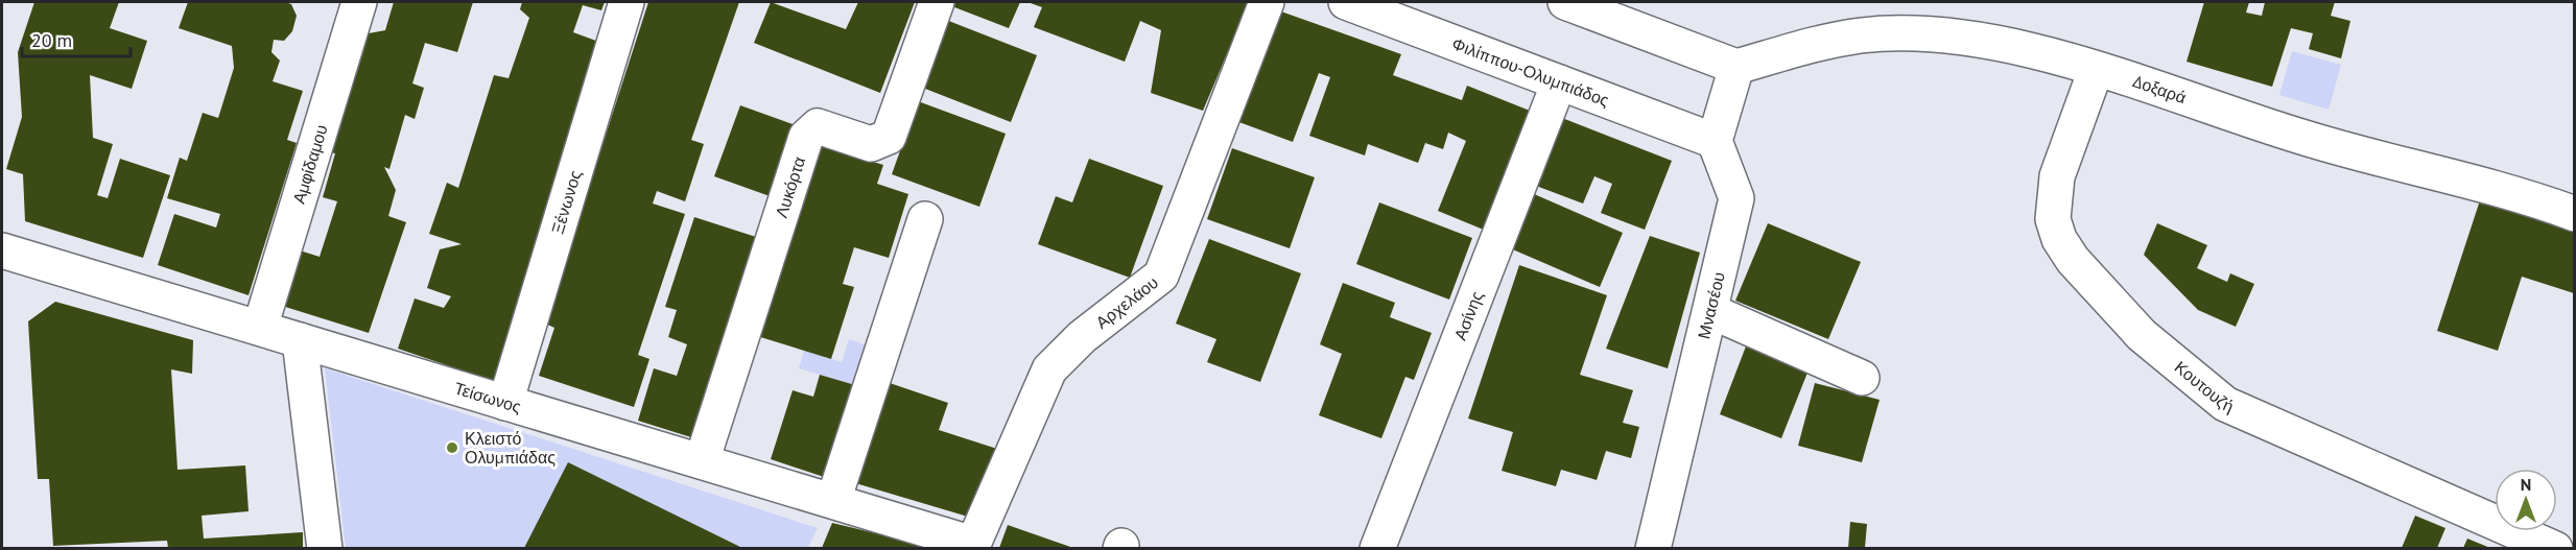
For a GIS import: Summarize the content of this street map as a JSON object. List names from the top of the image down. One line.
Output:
{"streets":{"street":["Φιλίππου-Ολυμπιάδος","Δοξαρά","Αμφίδαμου","Λυκόρτα","Ξένωνος","Αρχελάου","Μνασέου","Ασίνης","Κουτουζή","Τείσωνος"]},"crossings":[["Φιλίππου-Ολυμπιάδος","Μνασέου"],["Φιλίππου-Ολυμπιάδος","Ασίνης"],["Δοξαρά","Κουτουζή"],["Αμφίδαμου","Τείσωνος"],["Λυκόρτα","Τείσωνος"],["Ξένωνος","Τείσωνος"],["Αρχελάου","Τείσωνος"]],"places":["Κλειστό Ολυμπιάδας"],"scale_bar":"20 m","north":"top"}
